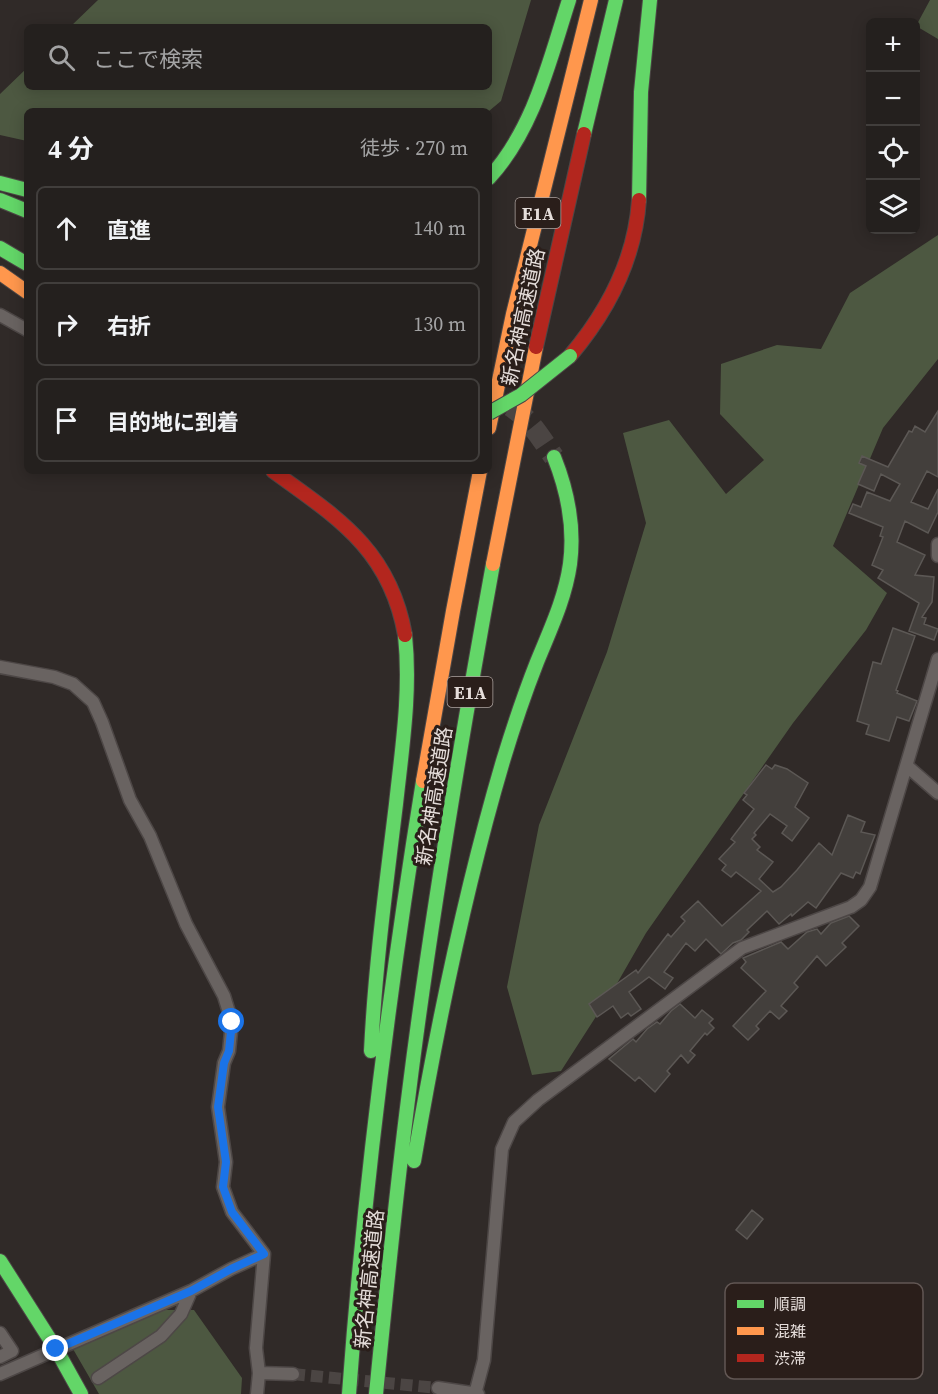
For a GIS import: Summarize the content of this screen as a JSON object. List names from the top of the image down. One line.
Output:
{"streets":{"highway":["E1A","新名神高速道路"]},"legend":["順調","混雑","渋滞"],"page":{"map_buttons":["+","−"],"search":"ここで検索","heading":["4 分","徒歩 · 270 m"],"list":[["直進","140 m"],["右折","130 m"],"目的地に到着"]}}
